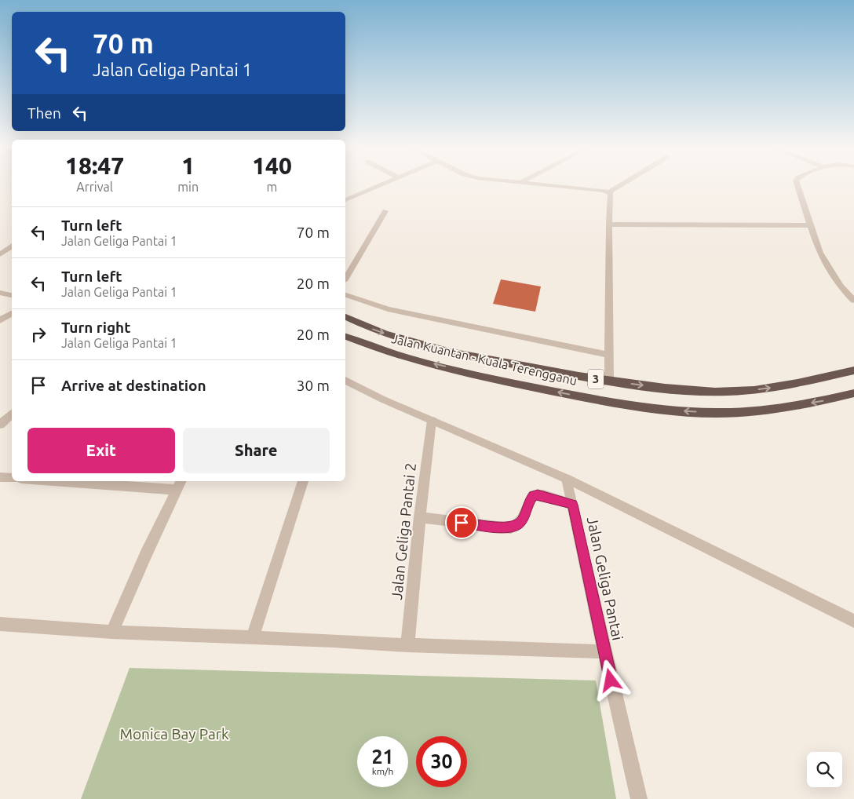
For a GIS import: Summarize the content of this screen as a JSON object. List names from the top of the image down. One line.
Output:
{"streets":{"highway":["Jalan Kuantan - Kuala Terengganu","3"],"street":["Jalan Geliga Pantai 2","Jalan Geliga Pantai"]},"parks":["Monica Bay Park"],"page":{"turn":["70 m","Jalan Geliga Pantai 1"],"then":"Then","eta":["18:47","Arrival","1","min","140","m"],"list":[{"name":"Turn left","note":"Jalan Geliga Pantai 1","value":"70 m"},{"name":"Turn left","note":"Jalan Geliga Pantai 1","value":"20 m"},{"name":"Turn right","note":"Jalan Geliga Pantai 1","value":"20 m"},{"name":"Arrive at destination","value":"30 m"}],"buttons":["Exit","Share"],"speed":"21 km/h","limit":"30"}}
